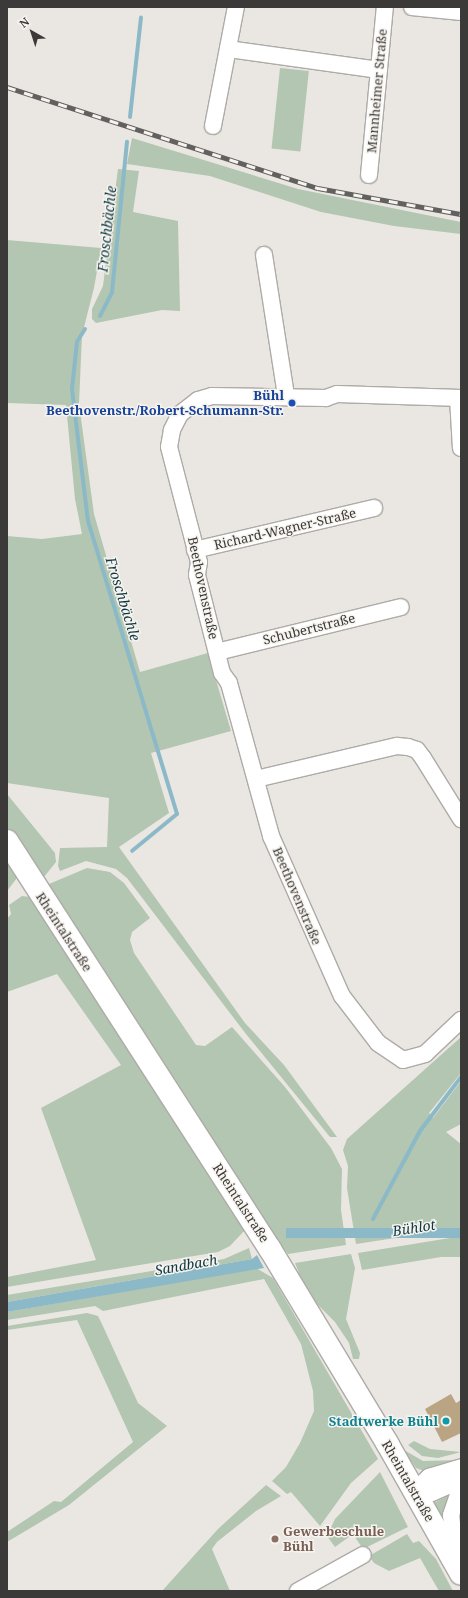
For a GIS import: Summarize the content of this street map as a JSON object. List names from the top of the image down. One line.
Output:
{"streets":{"main road":["Rheintalstraße"],"street":["Mannheimer Straße","Richard-Wagner-Straße","Beethovenstraße","Schubertstraße"]},"crossings":[["Richard-Wagner-Straße","Beethovenstraße"],["Beethovenstraße","Schubertstraße"]],"water":["Froschbächle","Bühlot","Sandbach"],"places":["Bühl Beethovenstr./Robert-Schumann-Str.","Stadtwerke Bühl","Gewerbeschule Bühl"],"north":"top left"}
